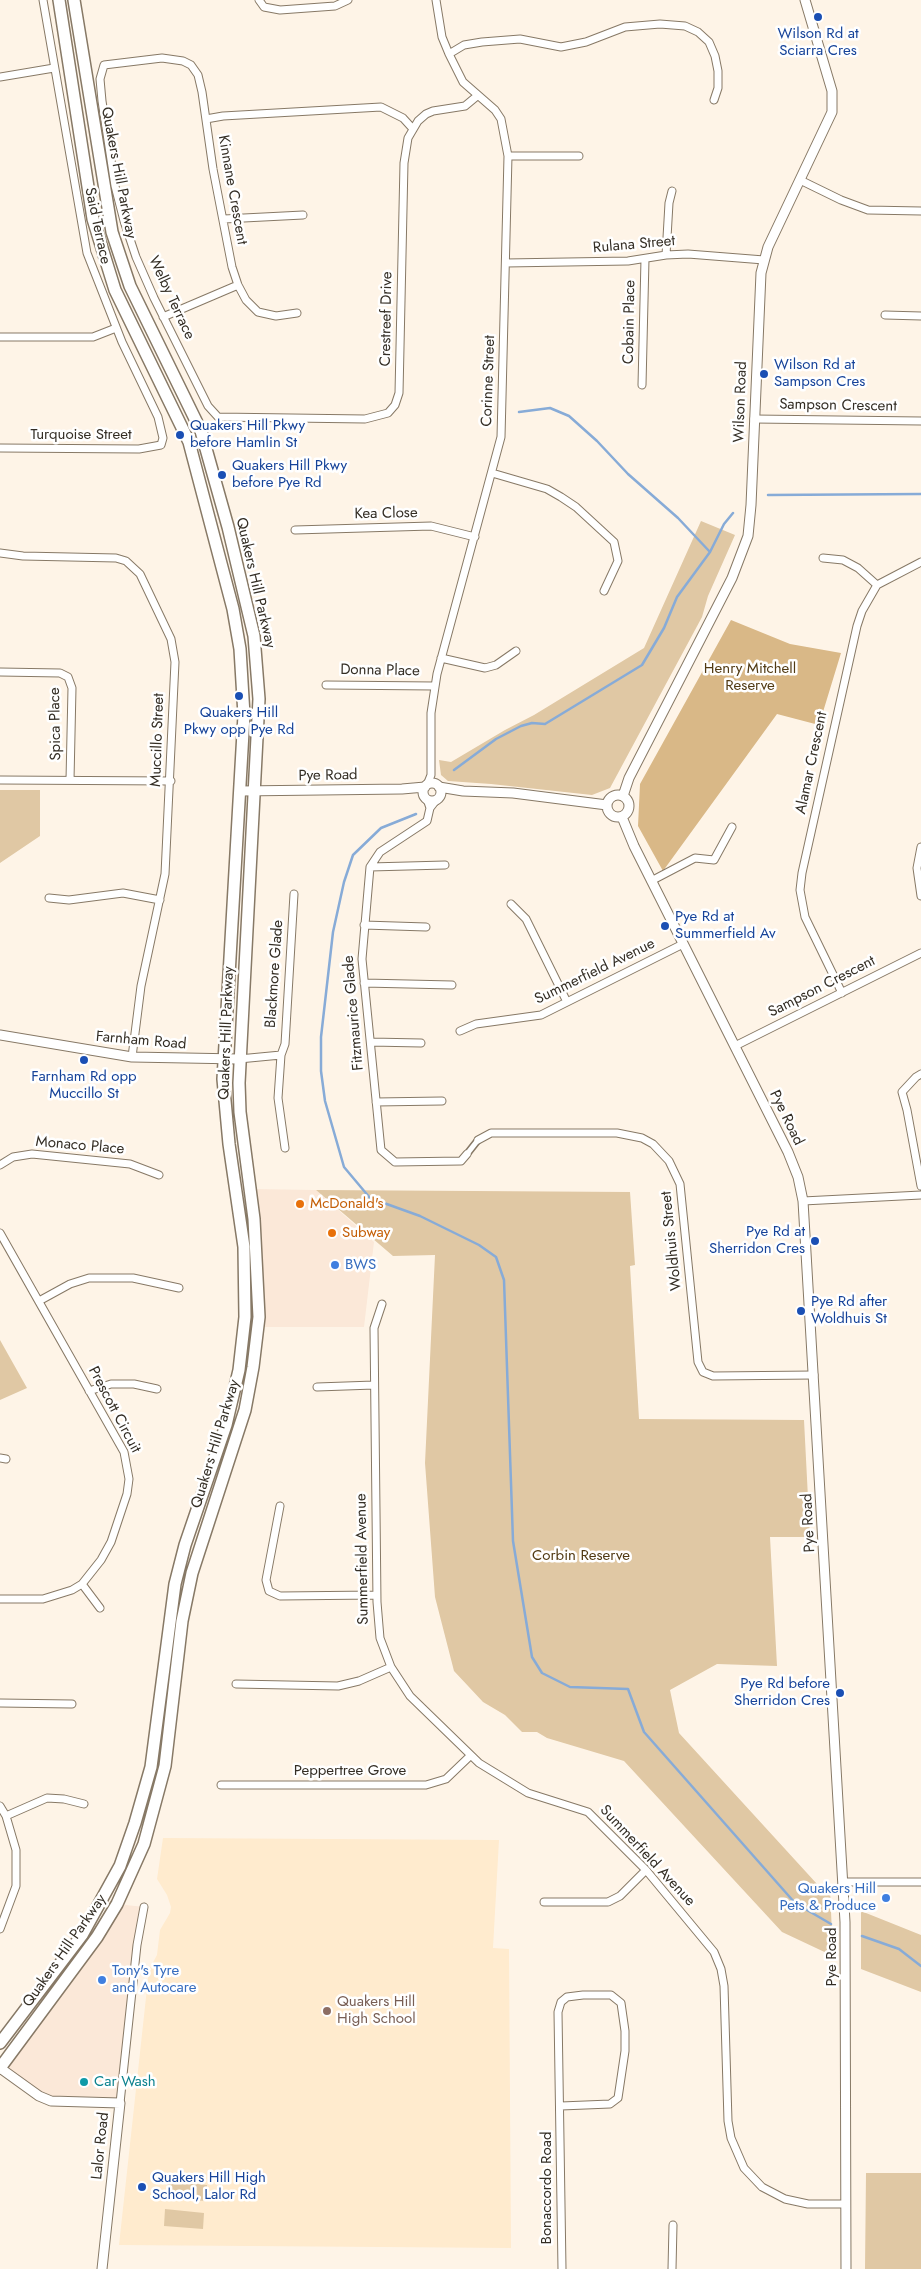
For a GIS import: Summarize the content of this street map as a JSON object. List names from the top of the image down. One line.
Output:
{"streets":{"main road":["Quakers Hill Parkway"],"street":["Kinnane Crescent","Said Terrace","Rulana Street","Welby Terrace","Crestreef Drive","Cobain Place","Corinne Street","Wilson Road","Sampson Crescent","Turquoise Street","Kea Close","Donna Place","Spica Place","Muccillo Street","Alamar Crescent","Pye Road","Summerfield Avenue","Blackmore Glade","Fitzmaurice Glade","Farnham Road","Monaco Place","Woldhuis Street","Prescott Circuit","Peppertree Grove","Lalor Road","Bonaccordo Road"]},"crossings":[["Quakers Hill Parkway","Pye Road"],["Quakers Hill Parkway","Farnham Road"],["Kinnane Crescent","Welby Terrace"],["Kinnane Crescent","Crestreef Drive"],["Said Terrace","Turquoise Street"],["Rulana Street","Cobain Place"],["Rulana Street","Corinne Street"],["Rulana Street","Wilson Road"],["Welby Terrace","Crestreef Drive"],["Corinne Street","Kea Close"],["Corinne Street","Donna Place"],["Corinne Street","Pye Road"],["Wilson Road","Sampson Crescent"],["Wilson Road","Pye Road"],["Sampson Crescent","Alamar Crescent"],["Sampson Crescent","Pye Road"],["Muccillo Street","Farnham Road"],["Pye Road","Summerfield Avenue"],["Summerfield Avenue","Peppertree Grove"],["Blackmore Glade","Farnham Road"]],"parks":["Henry Mitchell Reserve","Corbin Reserve"],"places":["Wilson Rd at Sciarra Cres","Wilson Rd at Sampson Cres","Quakers Hill Pkwy before Hamlin St","Quakers Hill Pkwy before Pye Rd","Quakers Hill Pkwy opp Pye Rd","Pye Rd at Summerfield Av","Farnham Rd opp Muccillo St","McDonald's","Subway","Pye Rd at Sherridon Cres","BWS","Pye Rd after Woldhuis St","Pye Rd before Sherridon Cres","Quakers Hill Pets & Produce","Tony's Tyre and Autocare","Quakers Hill High School","Car Wash","Quakers Hill High School, Lalor Rd"]}
